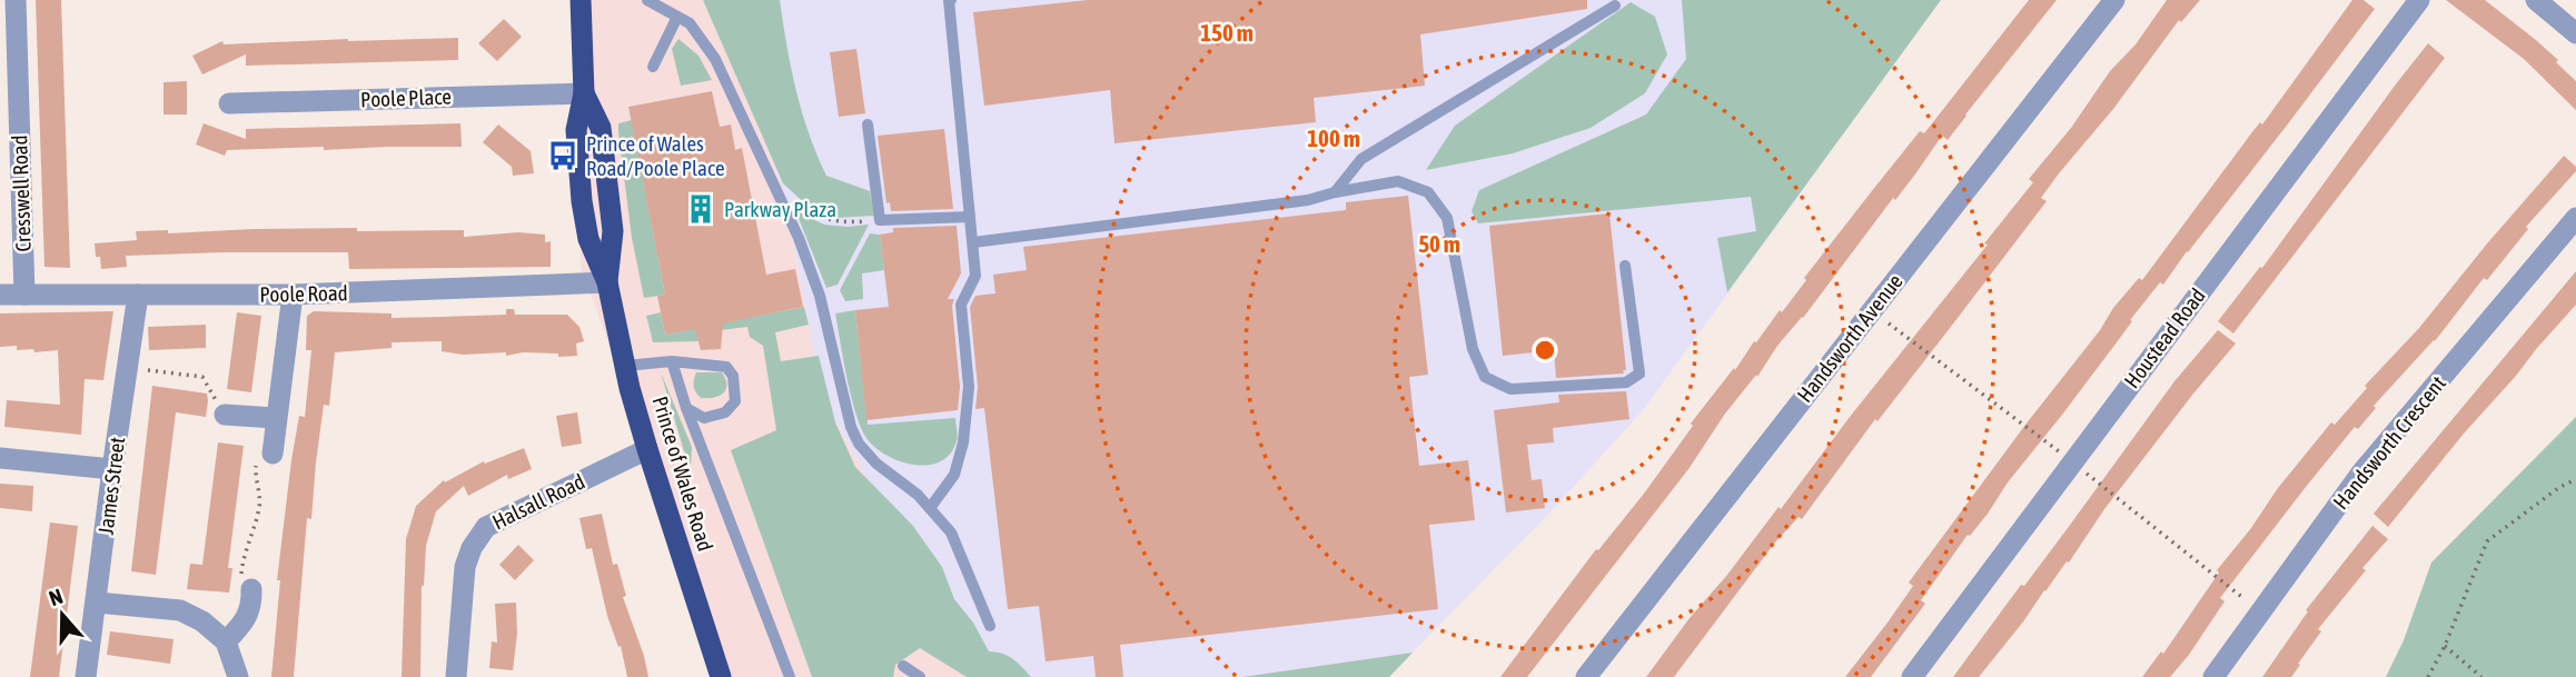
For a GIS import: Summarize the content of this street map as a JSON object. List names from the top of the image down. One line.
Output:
{"streets":{"highway":["Prince of Wales Road"],"street":["Poole Place","Cresswell Road","Poole Road","Handsworth Avenue","Houstead Road","Handsworth Crescent","James Street","Halsall Road"]},"crossings":[["Poole Place","Prince of Wales Road"],["Cresswell Road","Poole Road"],["Poole Road","Prince of Wales Road"],["Poole Road","James Street"],["Prince of Wales Road","Halsall Road"]],"places":{"bus stop":["Prince of Wales Road/Poole Place"],"building":["Parkway Plaza"]},"north":"top","rings":["150 m","100 m","50 m"]}
